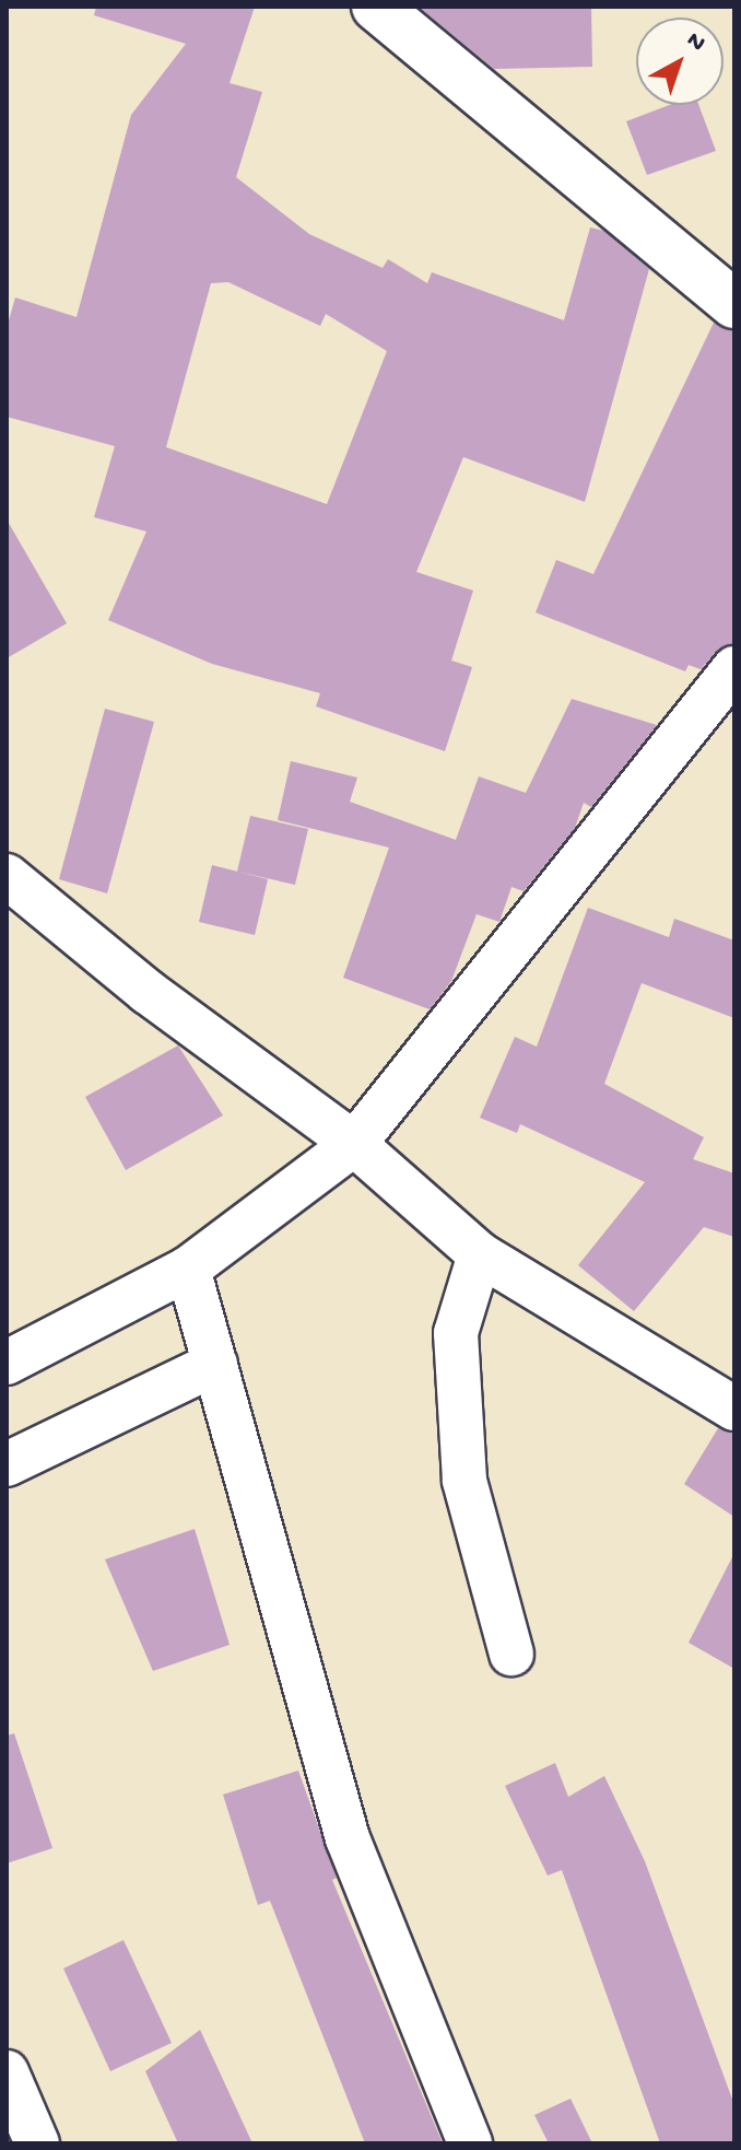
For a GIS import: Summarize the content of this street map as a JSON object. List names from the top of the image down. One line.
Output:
{"north":"top right"}
